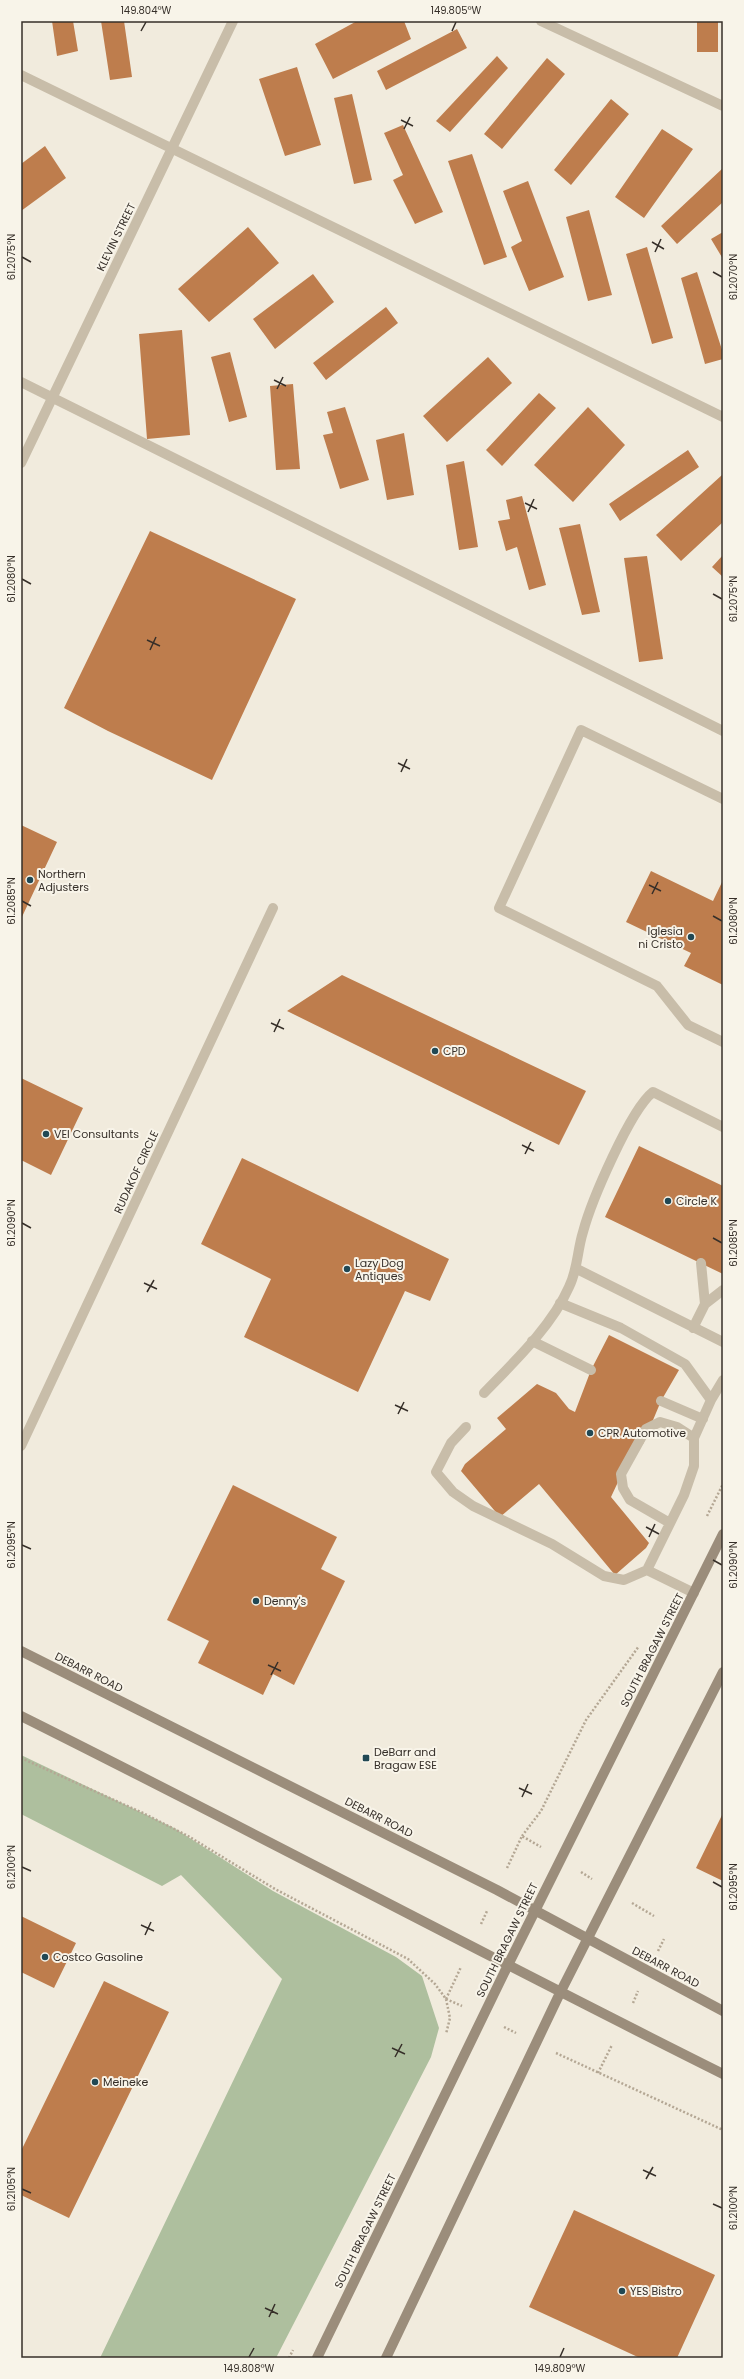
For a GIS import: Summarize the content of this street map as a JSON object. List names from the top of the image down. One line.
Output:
{"streets":{"main road":["SOUTH BRAGAW STREET","DEBARR ROAD"],"street":["KLEVIN STREET","RUDAKOF CIRCLE"]},"crossings":[["SOUTH BRAGAW STREET","DEBARR ROAD"]],"places":{"other":["Northern Adjusters","Iglesia ni Cristo","CPD","VEI Consultants","Circle K","Lazy Dog Antiques","CPR Automotive","Denny's","Costco Gasoline","Meineke","YES Bistro"],"transit":["DeBarr and Bragaw ESE"]},"coordinates":["149.804°W","149.805°W","61.2075°N","61.2070°N","61.2080°N","61.2085°N","61.2090°N","61.2095°N","61.2100°N","61.2105°N","149.808°W","149.809°W"]}
